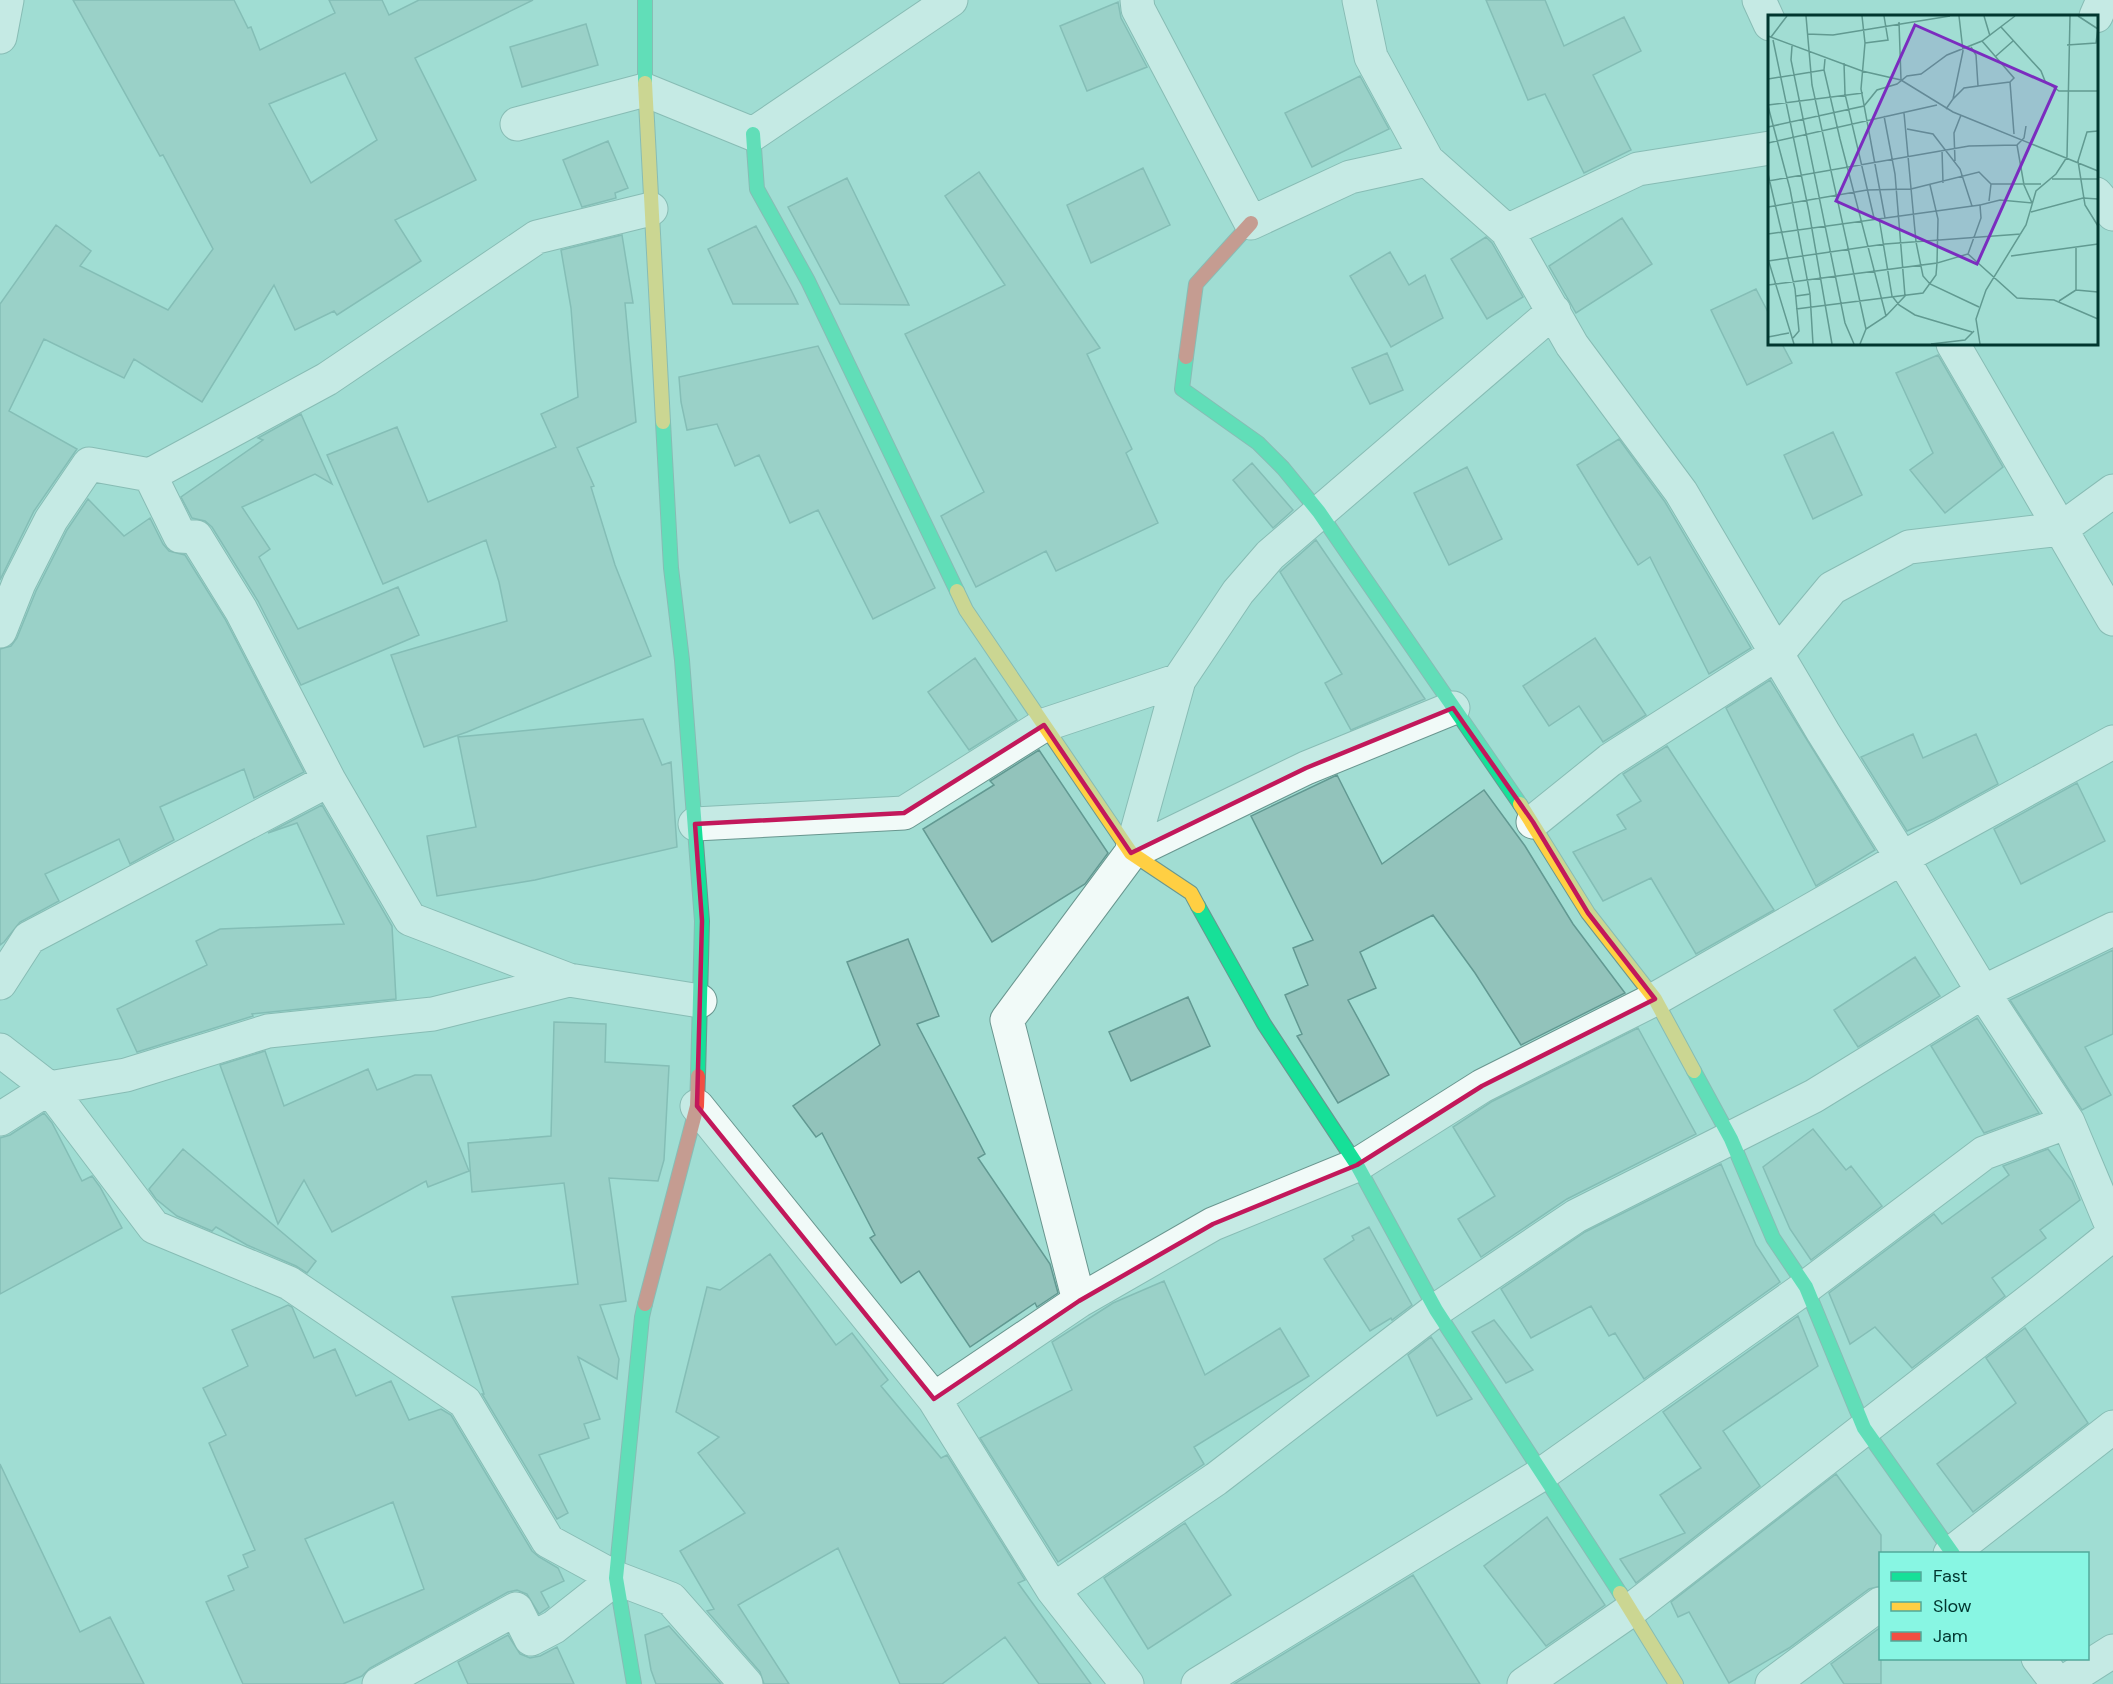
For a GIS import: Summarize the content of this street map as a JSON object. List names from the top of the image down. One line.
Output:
{"legend":["Fast","Slow","Jam"]}
